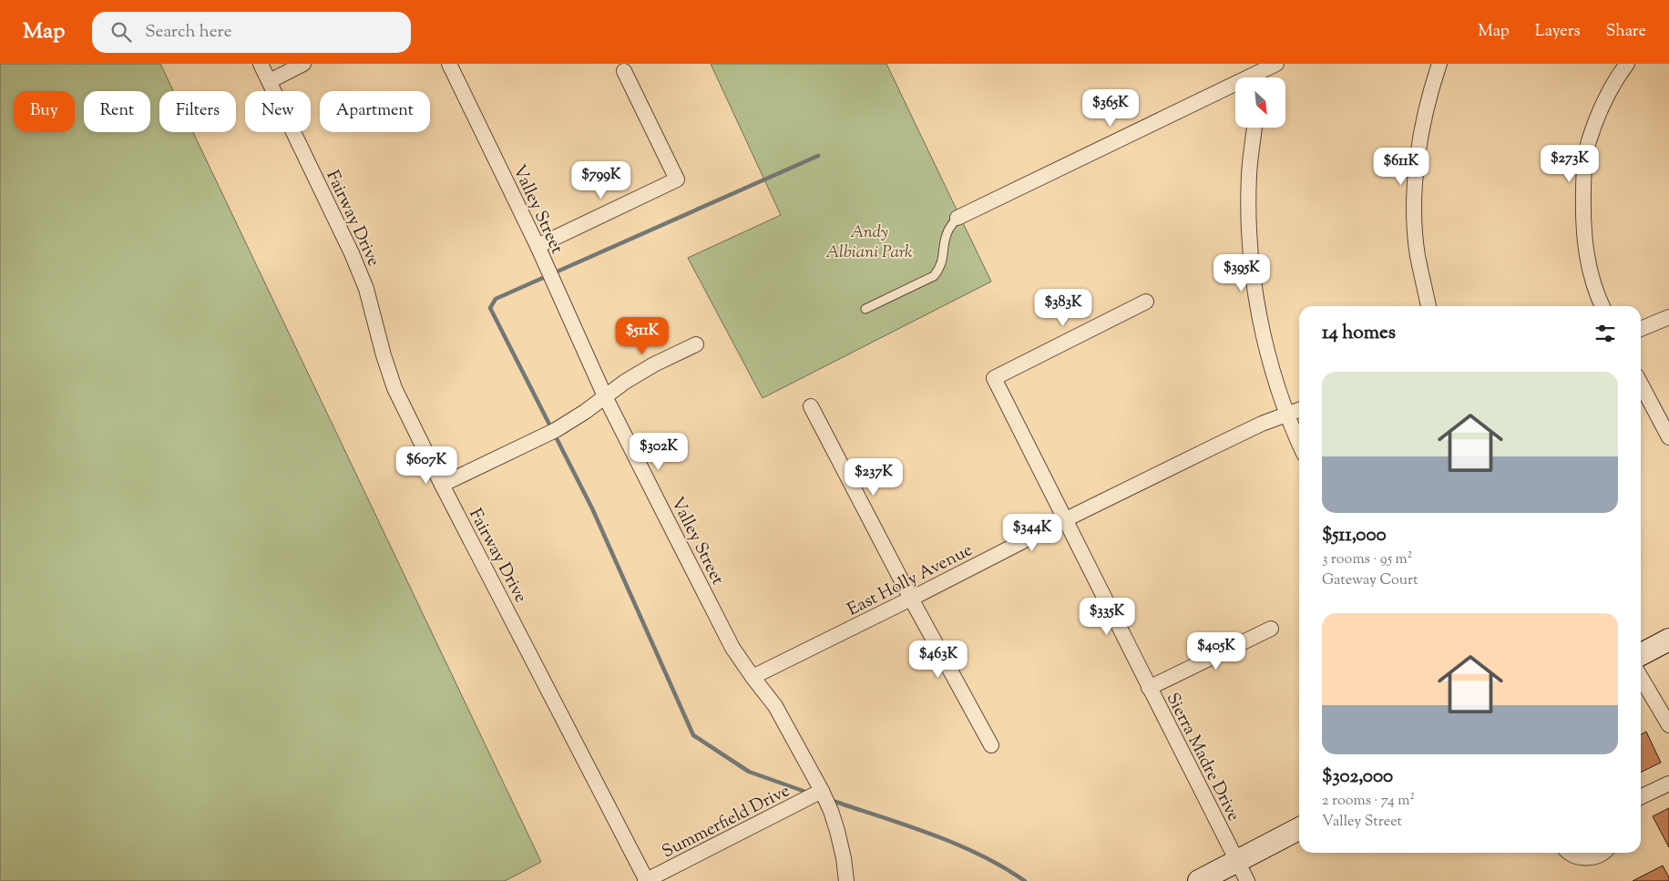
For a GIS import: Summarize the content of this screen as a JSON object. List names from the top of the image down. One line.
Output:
{"streets":{"street":["Valley Street","Fairway Drive","East Holly Avenue","Sierra Madre Drive","Summerfield Drive"]},"crossings":[["Valley Street","East Holly Avenue"],["Valley Street","Summerfield Drive"],["Fairway Drive","Summerfield Drive"],["East Holly Avenue","Sierra Madre Drive"]],"parks":["Andy Albiani Park"],"north":"bottom right","page":{"header":"Map","search":"Search here","nav":["Map","Layers","Share"],"price":["$365K","$273K","$611K","$799K","$395K","$383K","$511K","$302K","$607K","$237K","$344K","$335K","$405K","$463K"],"chip":["Buy","Rent","Filters","New","Apartment"],"heading":"14 homes","list":[{"name":"$511,000","note":"3 rooms · 95 m² · Gateway Court"},{"name":"$302,000","note":"2 rooms · 74 m² · Valley Street"}]}}
